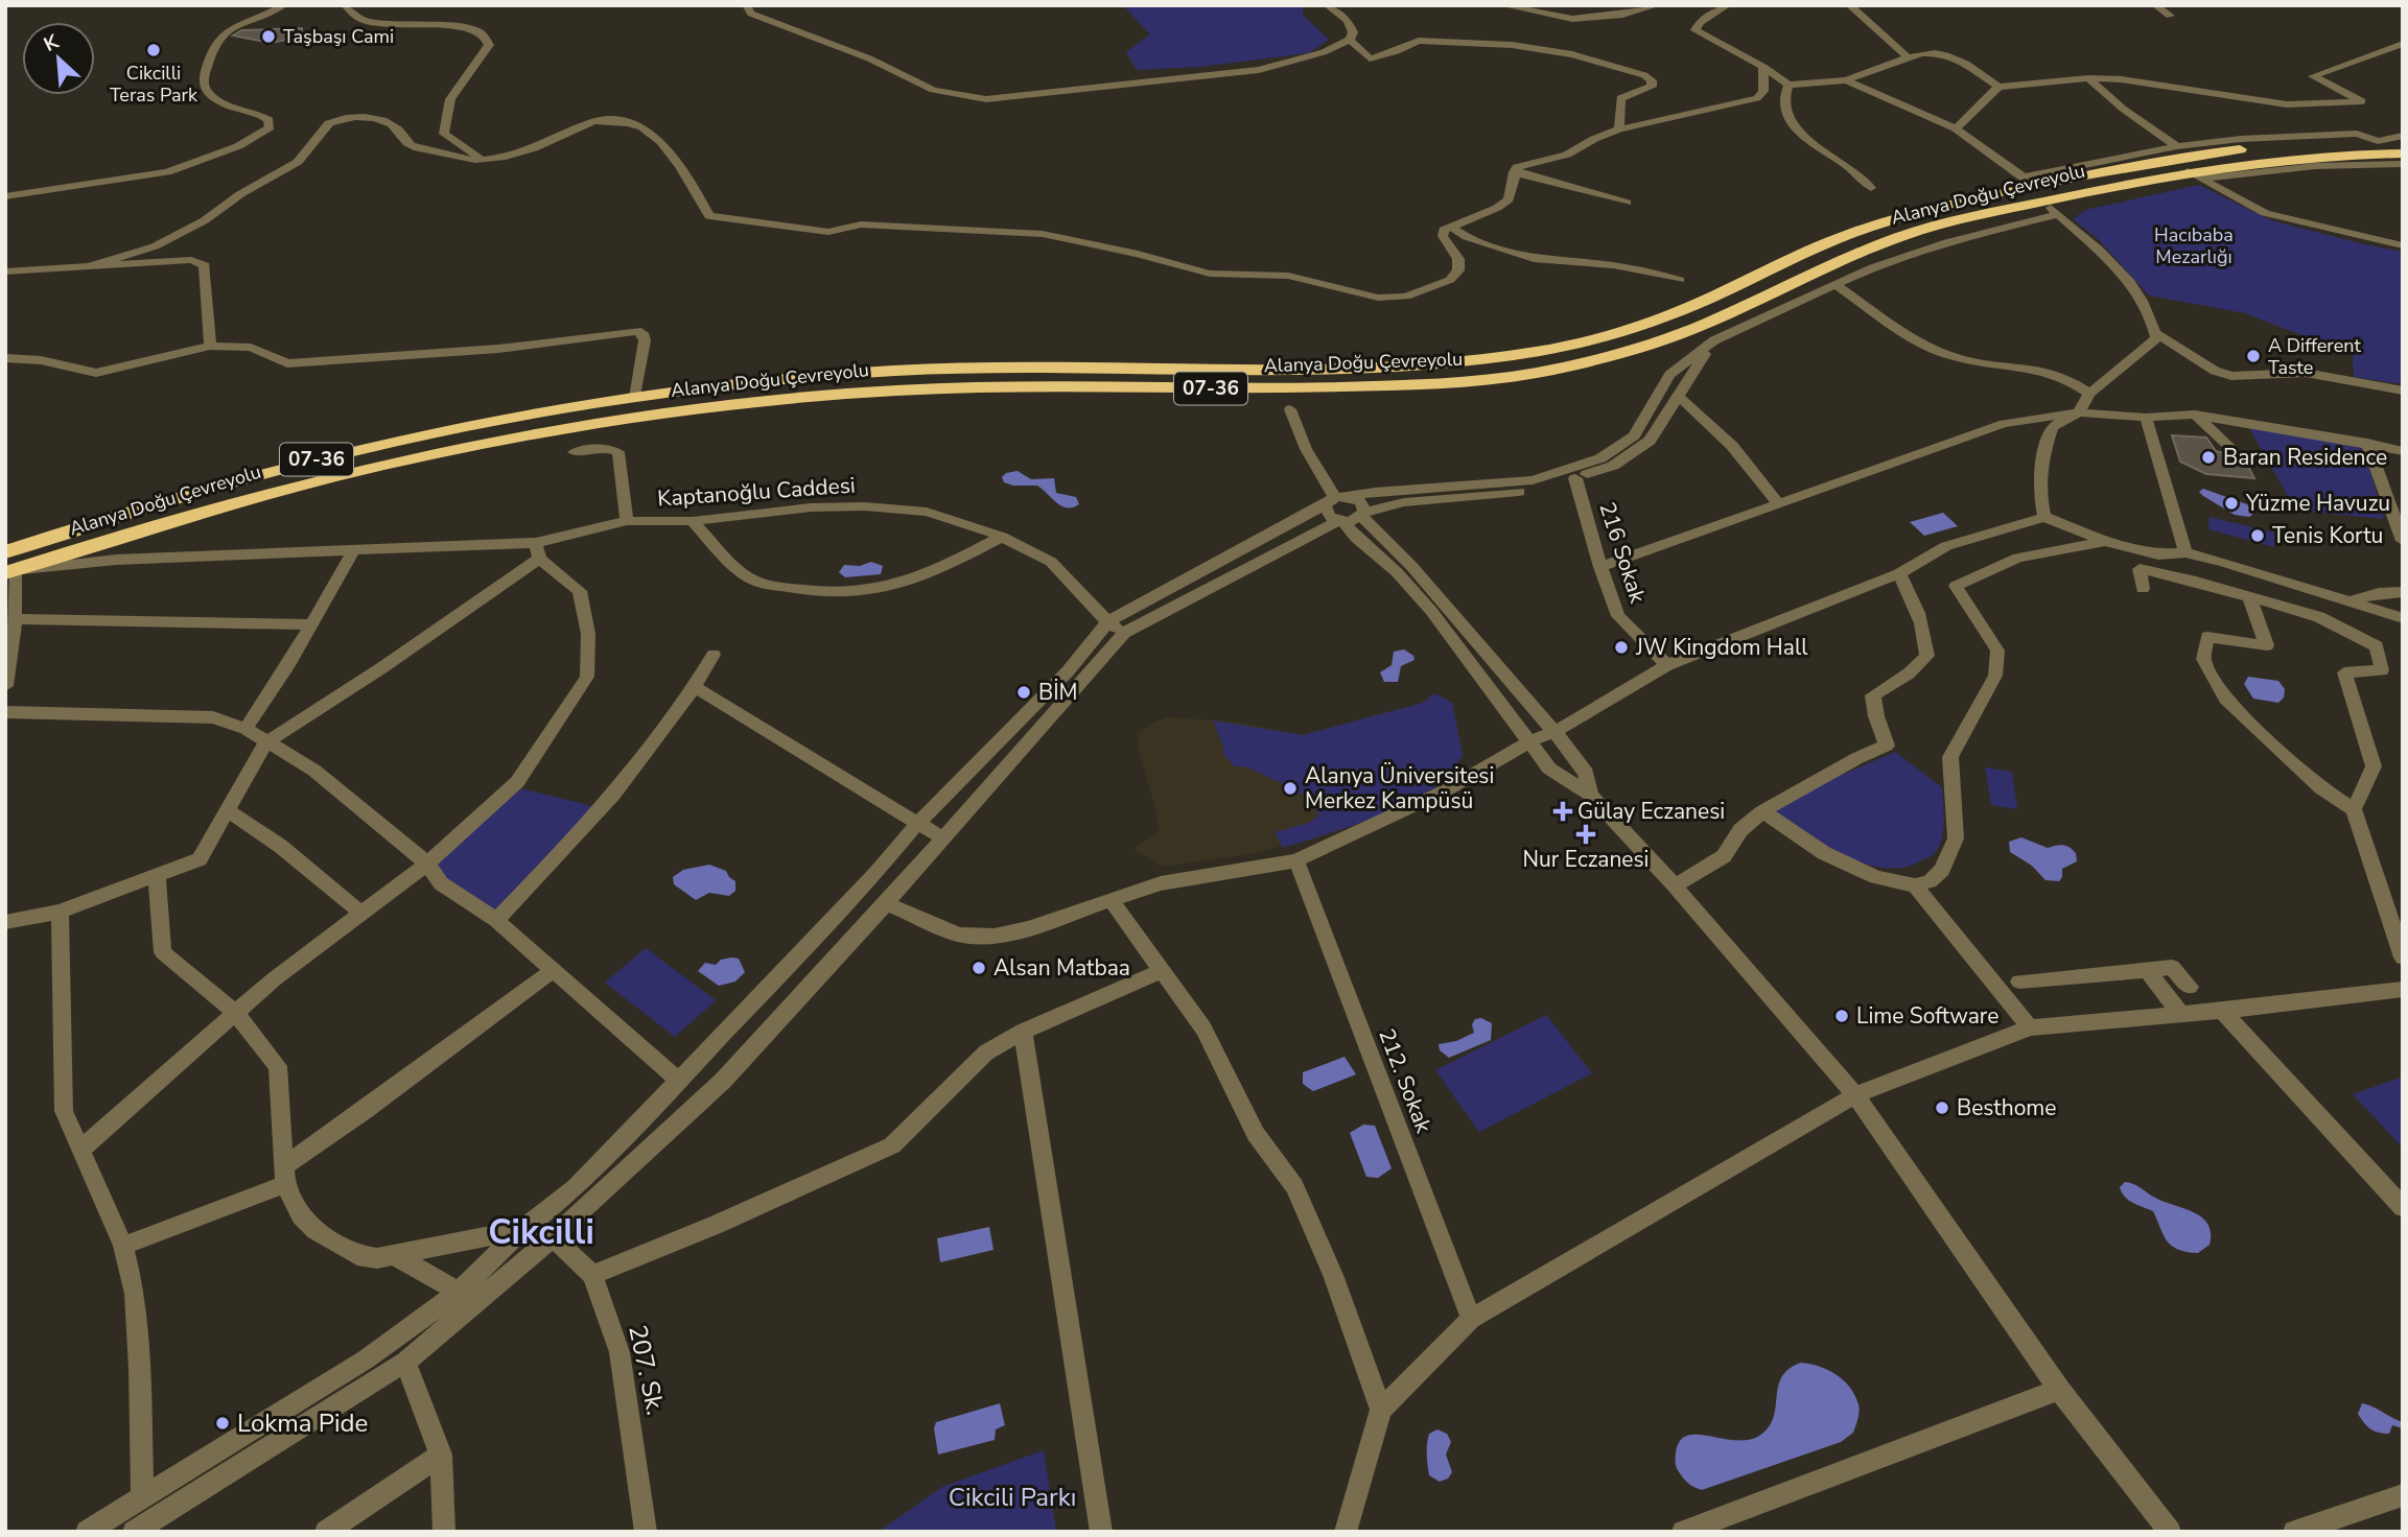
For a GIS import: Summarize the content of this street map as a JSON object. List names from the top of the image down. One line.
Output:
{"streets":{"highway":["Alanya Doğu Çevreyolu","07-36"],"street":["Kaptanoğlu Caddesi","216 Sokak","212. Sokak","207. Sk."]},"crossings":[["Alanya Doğu Çevreyolu","Kaptanoğlu Caddesi"]],"districts":["Cikcilli"],"parks":["Hacıbaba Mezarlığı","Cikcili Parkı"],"places":{"other":["Taşbaşı Cami","Cikcilli Teras Park","A Different Taste","Baran Residence","Yüzme Havuzu","Tenis Kortu","JW Kingdom Hall","BİM","Alanya Üniversitesi Merkez Kampüsü","Alsan Matbaa","Lime Software","Besthome","Lokma Pide"],"health":["Gülay Eczanesi","Nur Eczanesi"]},"north":"top left"}
